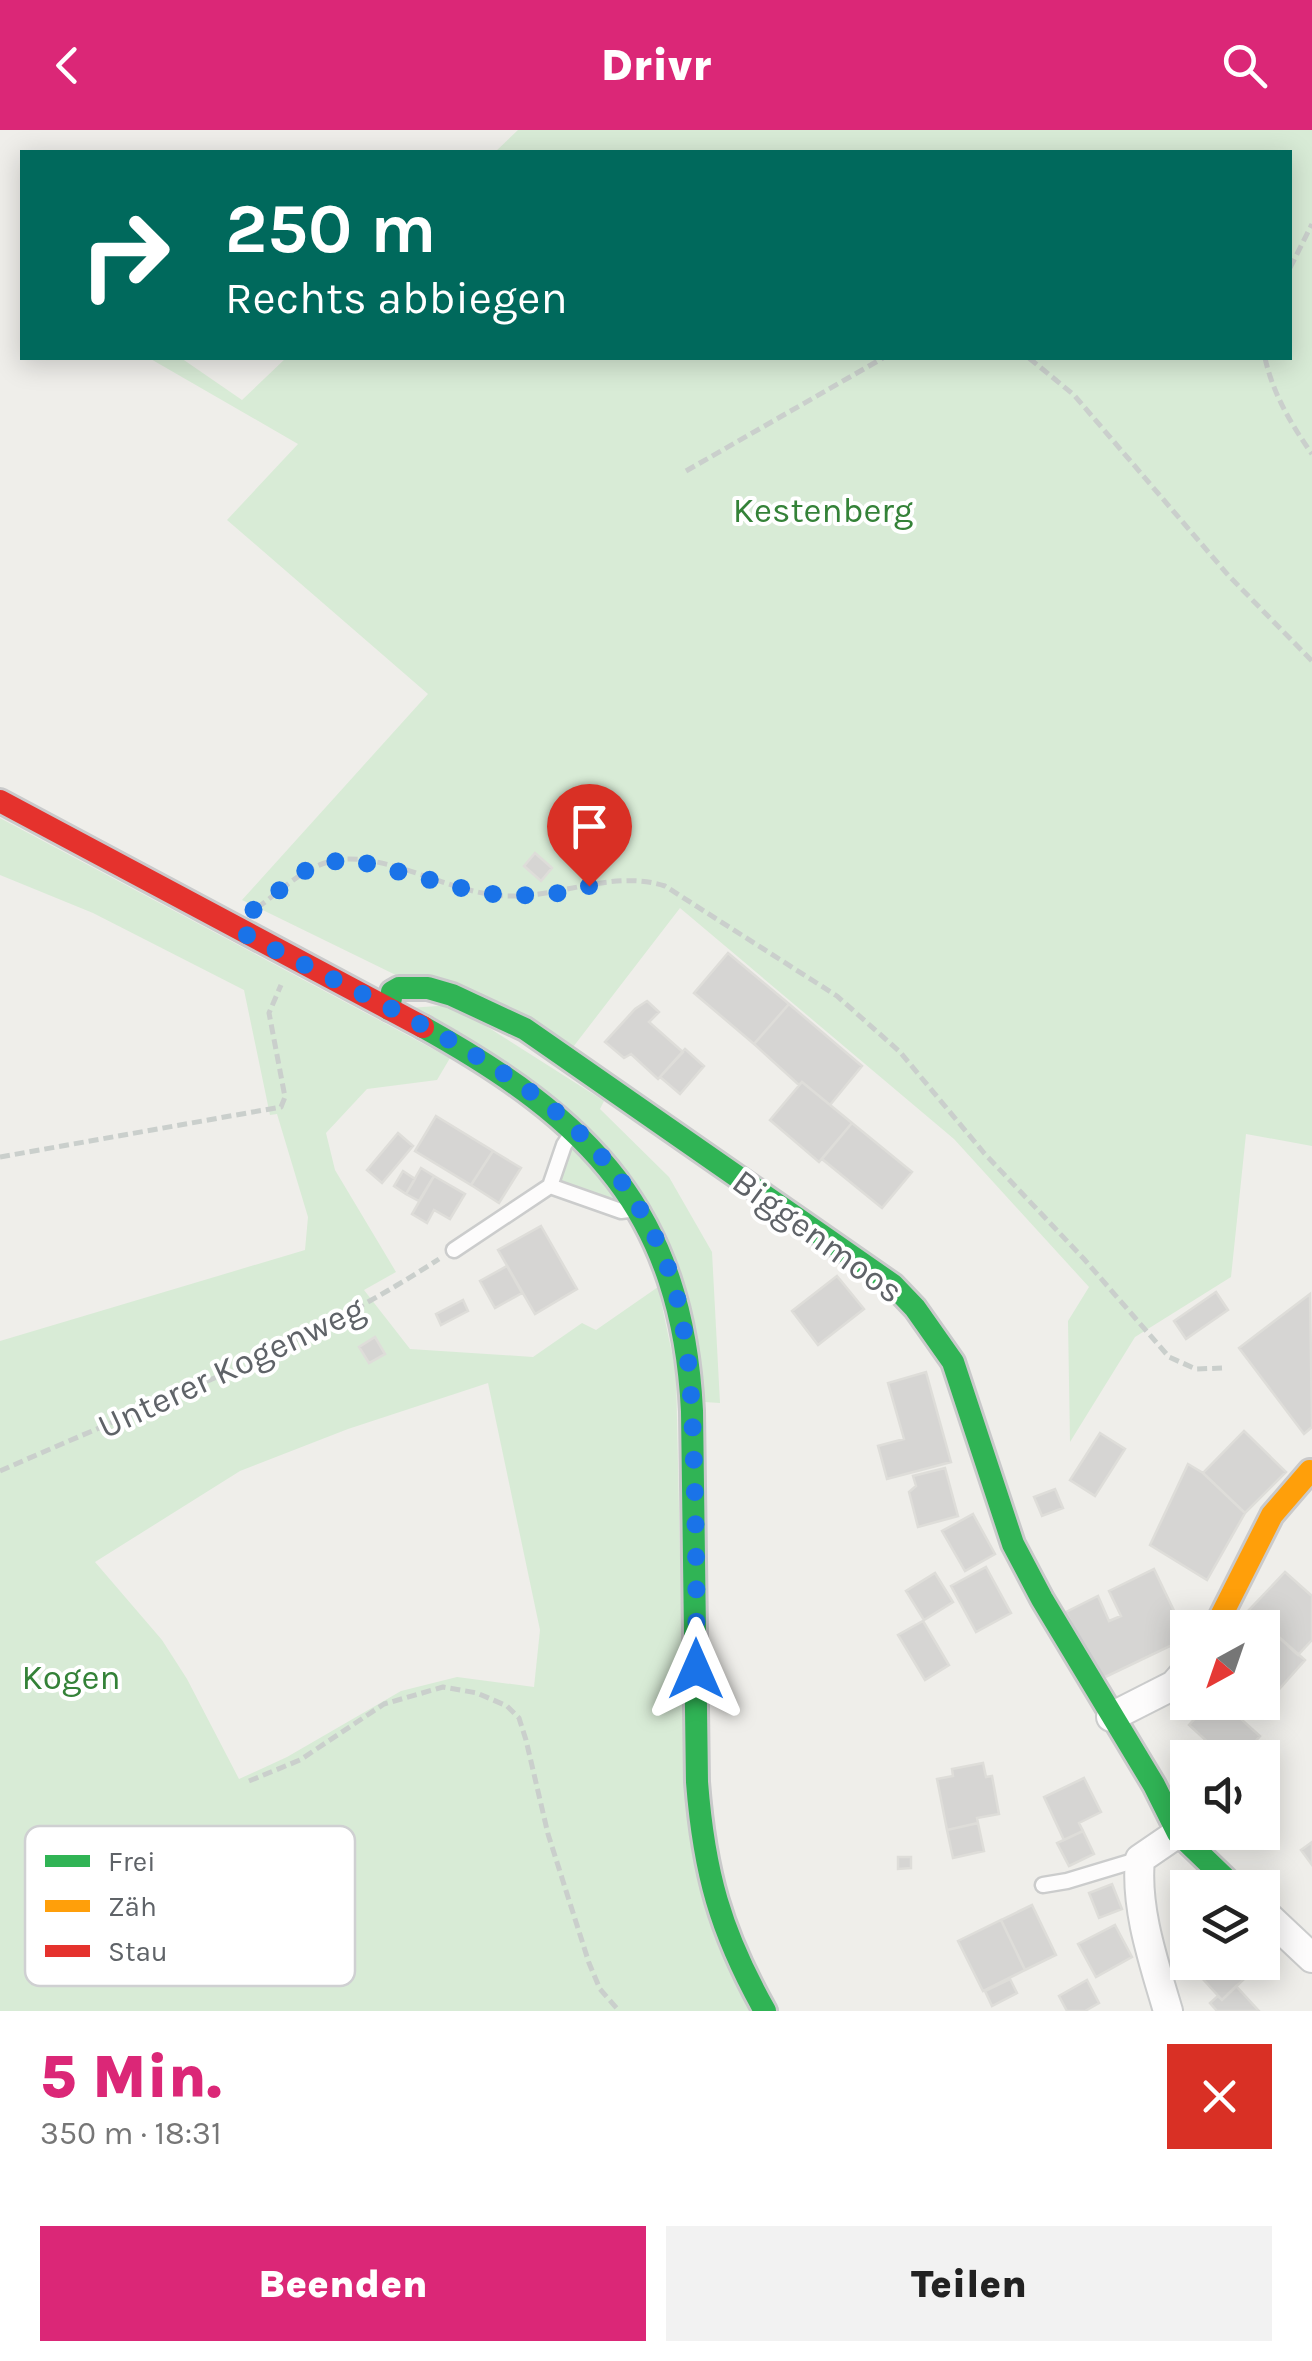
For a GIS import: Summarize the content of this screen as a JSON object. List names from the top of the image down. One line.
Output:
{"streets":{"main road":["Biggenmoos"],"path":["Unterer Kogenweg"]},"parks":["Kestenberg","Kogen"],"legend":["Frei","Zäh","Stau"],"north":"bottom left","page":{"header":"Drivr","turn":["250 m","Rechts abbiegen"],"heading":["5 Min.","350 m · 18:31"],"buttons":["Beenden","Teilen"]}}
